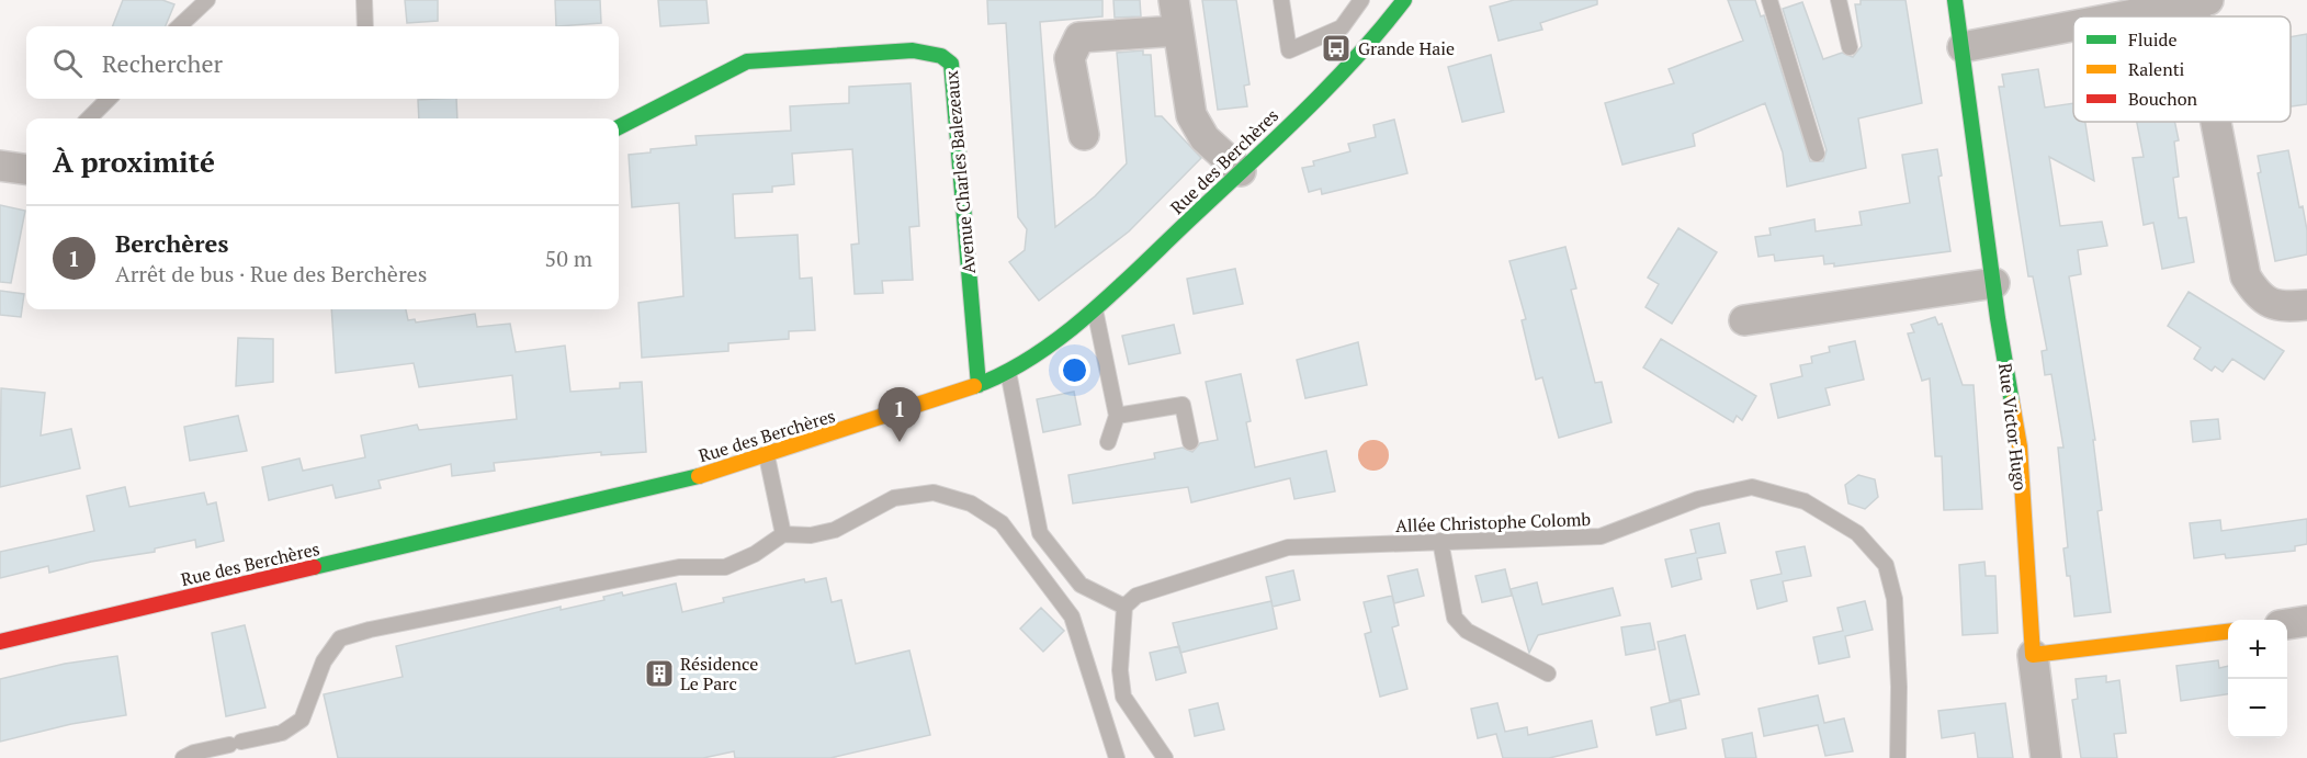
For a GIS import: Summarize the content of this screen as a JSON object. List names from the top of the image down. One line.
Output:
{"streets":{"street":["Rue des Berchères","Avenue Charles Balezeaux","Rue Victor Hugo"],"lane":["Allée Christophe Colomb"]},"crossings":[["Rue des Berchères","Avenue Charles Balezeaux"]],"places":{"bus stop":["Grande Haie"],"building":["Résidence Le Parc"]},"legend":["Fluide","Ralenti","Bouchon"],"page":{"search":"Rechercher","heading":"À proximité","list":[{"mark":"1","name":"Berchères","note":"Arrêt de bus · Rue des Berchères","value":"50 m"}],"pins":"1","map_buttons":["+","−"]}}
